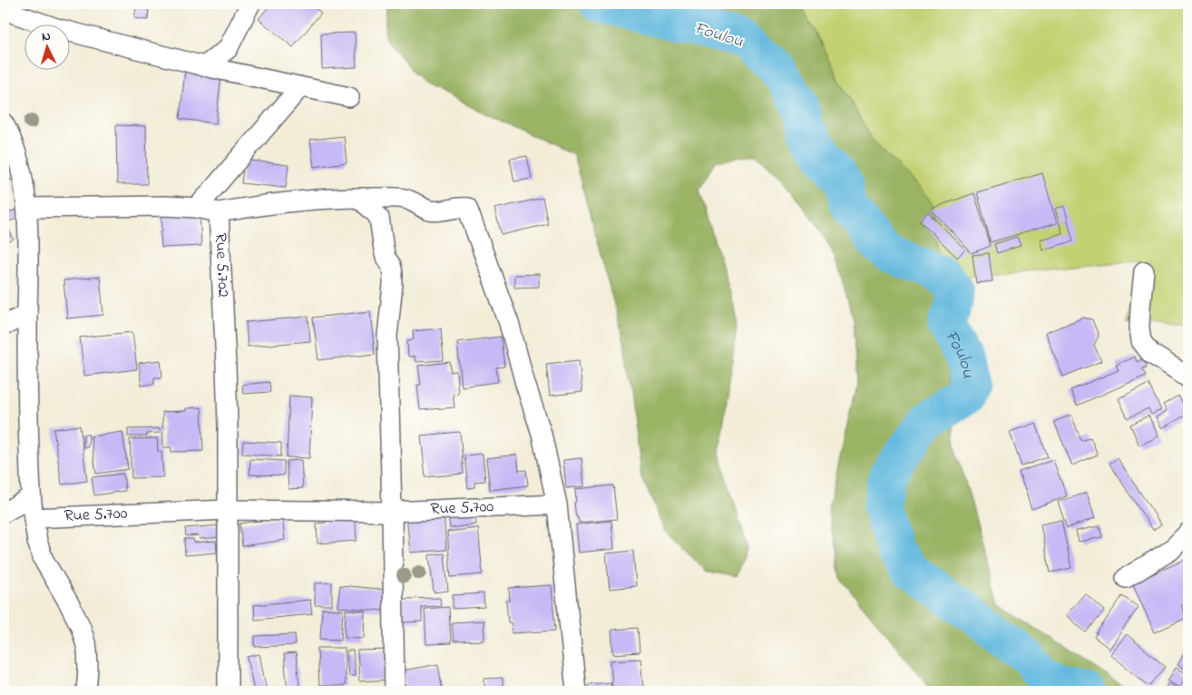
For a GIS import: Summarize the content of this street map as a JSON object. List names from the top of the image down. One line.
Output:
{"streets":{"street":["Rue 5.702","Rue 5.700"]},"crossings":[["Rue 5.702","Rue 5.700"]],"water":["Foulou"],"north":"top"}
